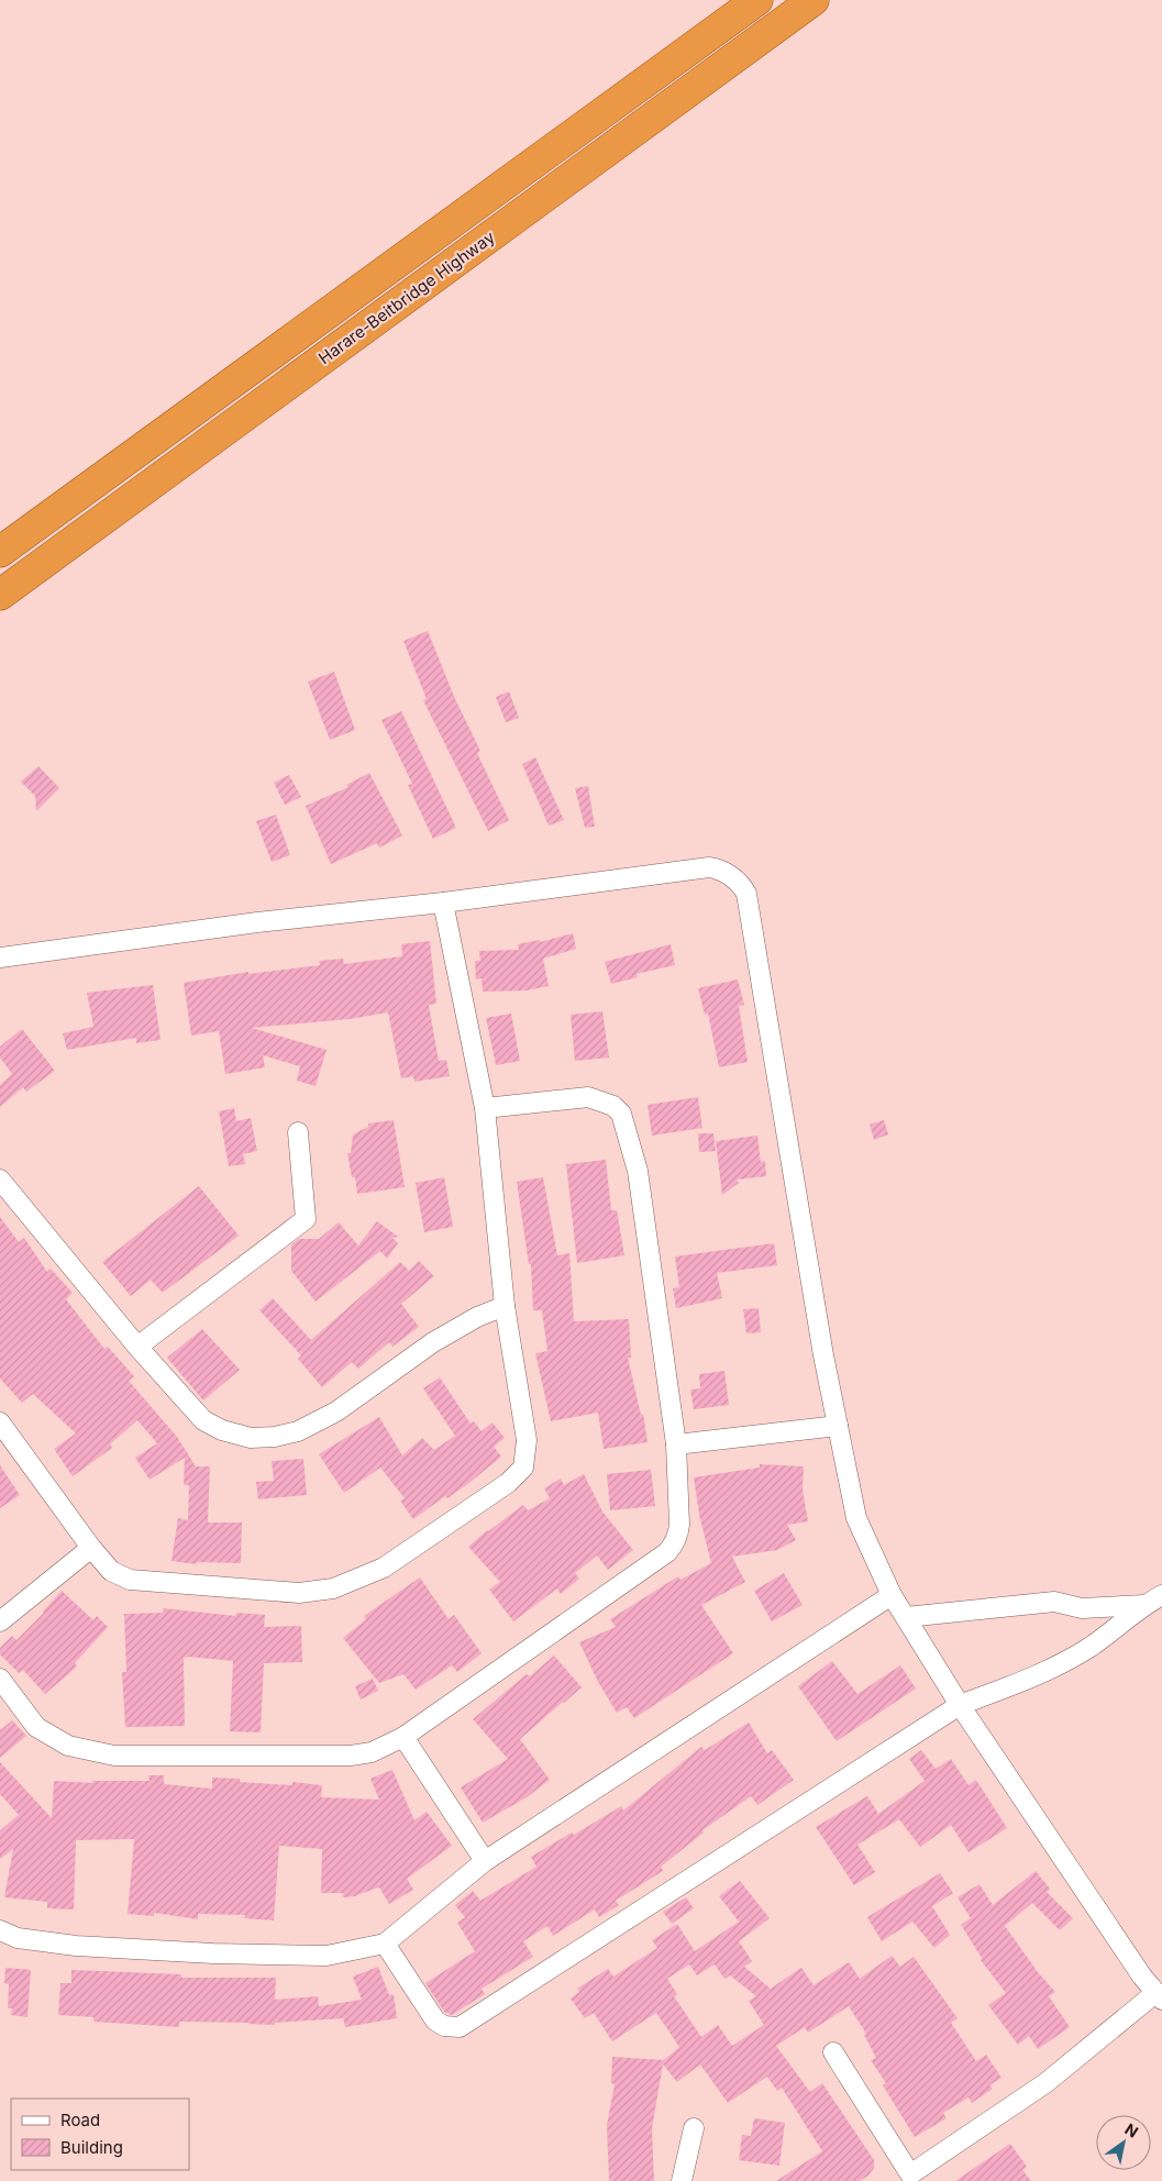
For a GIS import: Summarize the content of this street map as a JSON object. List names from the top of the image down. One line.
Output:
{"streets":{"highway":["Harare-Beitbridge Highway"]},"legend":["Road","Building"],"north":"top right"}
